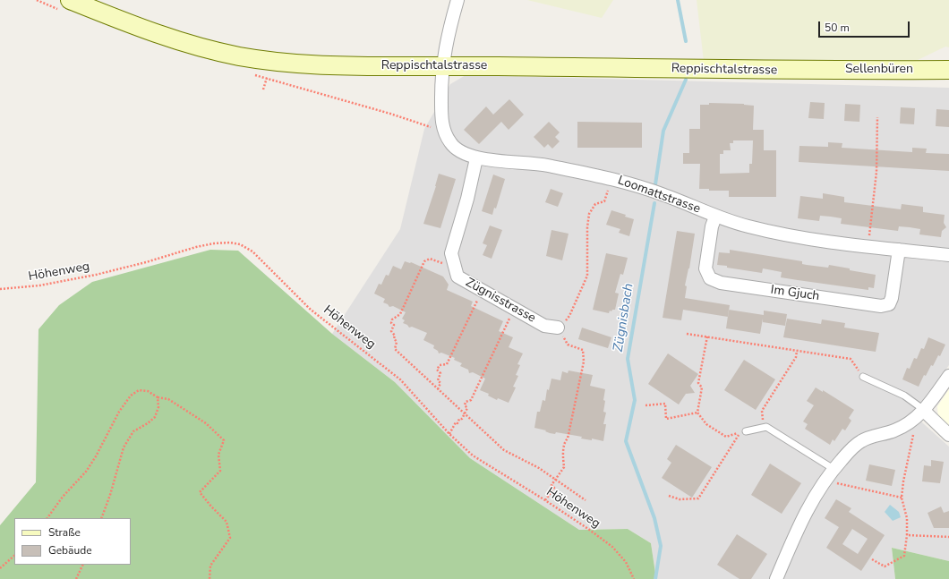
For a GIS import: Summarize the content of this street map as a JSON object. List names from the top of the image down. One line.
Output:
{"streets":{"main road":["Reppischtalstrasse","Sellenbüren"],"street":["Loomattstrasse","Im Gjuch","Zügnisstrasse"],"path":["Höhenweg"]},"crossings":[["Reppischtalstrasse","Sellenbüren"],["Reppischtalstrasse","Loomattstrasse"],["Loomattstrasse","Im Gjuch"],["Loomattstrasse","Zügnisstrasse"]],"water":["Zügnisbach"],"legend":["Straße","Gebäude"],"scale_bar":"50 m"}
